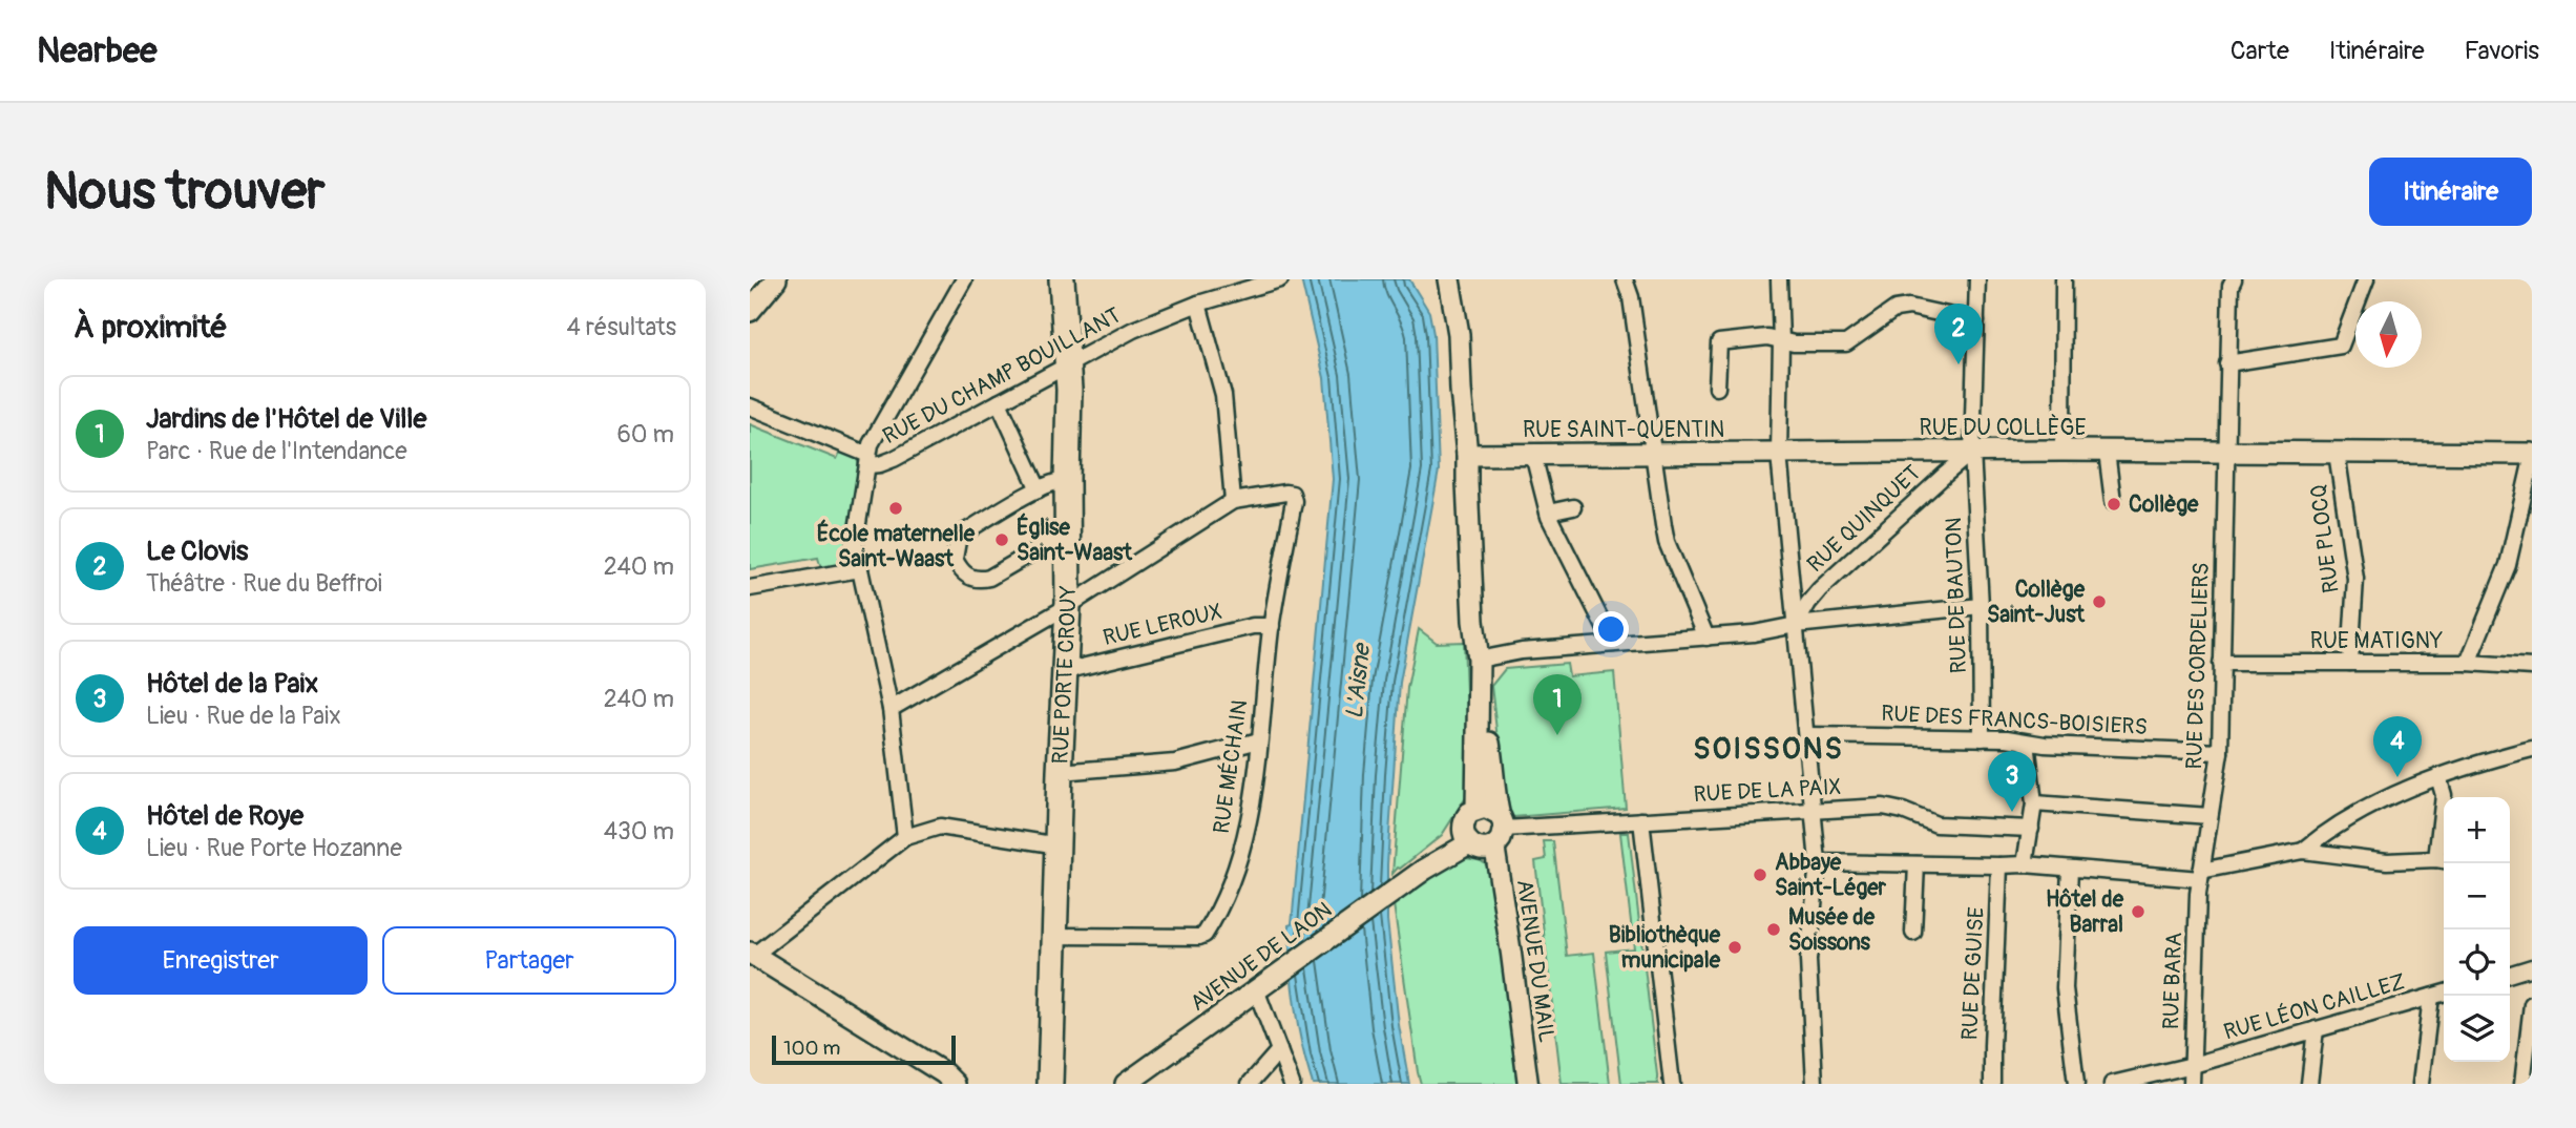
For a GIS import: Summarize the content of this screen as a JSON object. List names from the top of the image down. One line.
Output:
{"streets":{"main road":["RUE DU COLLÈGE","RUE SAINT-QUENTIN","RUE PORTE CROUY","AVENUE DE LAON"],"street":["RUE DU CHAMP BOUILLANT","RUE QUINQUET","RUE PLOCQ","RUE DE BAUTON","RUE LEROUX","RUE MATIGNY","RUE DES CORDELIERS","RUE DES FRANCS-BOISIERS","RUE MÉCHAIN","RUE DE LA PAIX","AVENUE DU MAIL","RUE DE GUISE","RUE BARA","RUE LÉON CAILLEZ"]},"crossings":[["RUE DU CHAMP BOUILLANT","RUE PORTE CROUY"],["RUE DU COLLÈGE","RUE SAINT-QUENTIN"],["RUE DU COLLÈGE","RUE QUINQUET"],["RUE DU COLLÈGE","RUE PLOCQ"],["RUE DU COLLÈGE","RUE DE BAUTON"],["RUE DU COLLÈGE","RUE DES CORDELIERS"],["RUE QUINQUET","RUE DE BAUTON"],["RUE PLOCQ","RUE MATIGNY"],["RUE DE BAUTON","RUE DES FRANCS-BOISIERS"],["RUE LEROUX","RUE PORTE CROUY"],["RUE LEROUX","RUE MÉCHAIN"],["RUE MATIGNY","RUE DES CORDELIERS"],["RUE DES CORDELIERS","RUE DES FRANCS-BOISIERS"],["RUE DES CORDELIERS","RUE BARA"],["RUE PORTE CROUY","RUE MÉCHAIN"],["RUE DE LA PAIX","AVENUE DE LAON"],["RUE DE LA PAIX","AVENUE DU MAIL"],["AVENUE DE LAON","AVENUE DU MAIL"],["RUE BARA","RUE LÉON CAILLEZ"]],"districts":["SOISSONS"],"water":["L'Aisne"],"places":["Collège","École maternelle Saint-Waast","Église Saint-Waast","Collège Saint-Just","Abbaye Saint-Léger","Hôtel de Barral","Musée de Soissons","Bibliothèque municipale"],"scale_bar":"100 m","north":"bottom","page":{"header":"Nearbee","nav":["Carte","Itinéraire","Favoris"],"buttons":["Itinéraire",["Enregistrer","Partager"]],"title":"Nous trouver","heading":["À proximité","4 résultats"],"pins":["2","1","4","3"],"list":[{"mark":"1","name":"Jardins de l'Hôtel de Ville","note":"Parc · Rue de l'Intendance","value":"60 m"},{"mark":"2","name":"Le Clovis","note":"Théâtre · Rue du Beffroi","value":"240 m"},{"mark":"3","name":"Hôtel de la Paix","note":"Lieu · Rue de la Paix","value":"240 m"},{"mark":"4","name":"Hôtel de Roye","note":"Lieu · Rue Porte Hozanne","value":"430 m"}],"map_buttons":["+","−"],"scale":"100 m"}}
